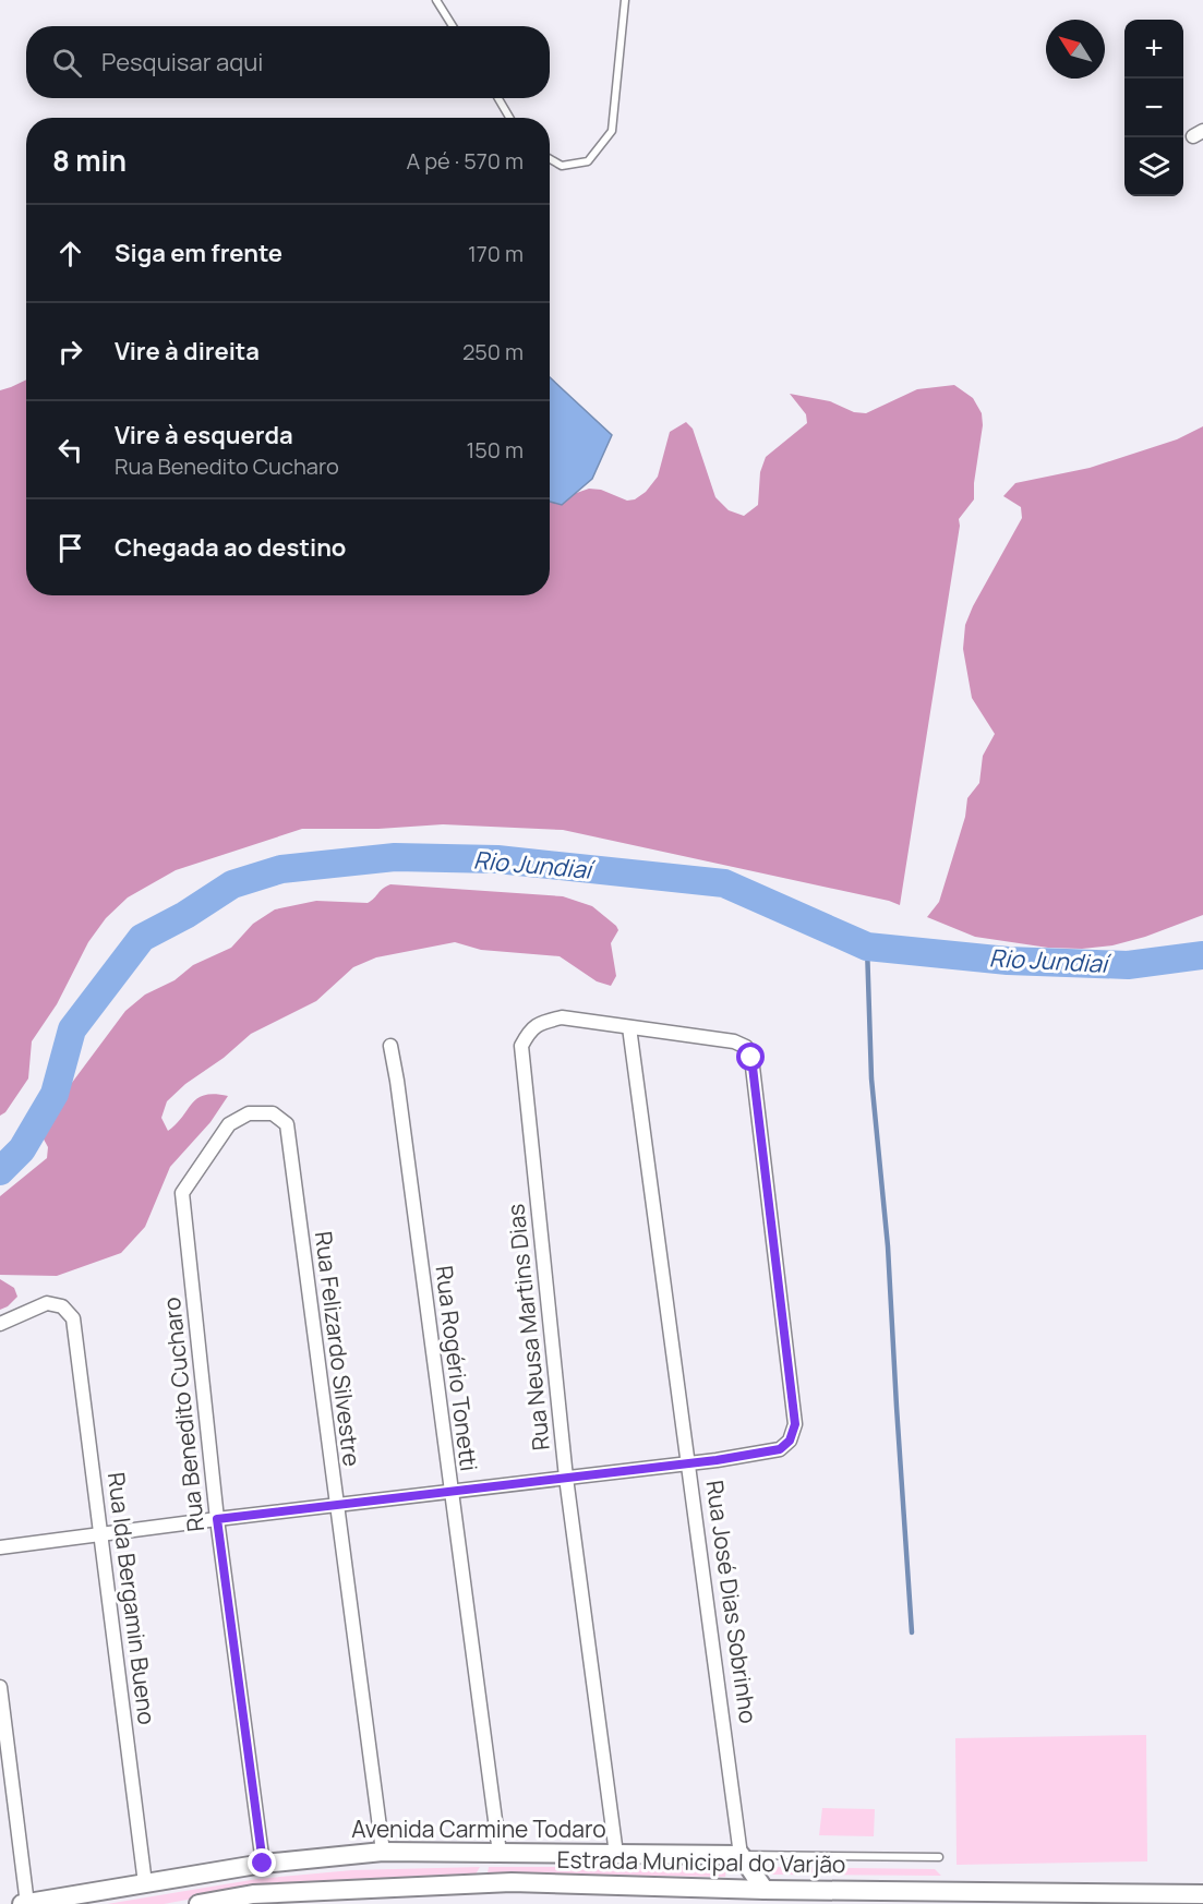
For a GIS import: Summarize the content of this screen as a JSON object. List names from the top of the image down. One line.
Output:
{"streets":{"main road":["Rua José Dias Sobrinho","Avenida Carmine Todaro","Estrada Municipal do Varjão"],"street":["Rua Neusa Martins Dias","Rua Felizardo Silvestre","Rua Rogério Tonetti","Rua Benedito Cucharo","Rua Ida Bergamin Bueno"]},"crossings":[["Rua Neusa Martins Dias","Rua José Dias Sobrinho"],["Rua Neusa Martins Dias","Avenida Carmine Todaro"],["Rua Felizardo Silvestre","Rua Benedito Cucharo"],["Rua Felizardo Silvestre","Avenida Carmine Todaro"],["Rua Rogério Tonetti","Avenida Carmine Todaro"],["Rua Benedito Cucharo","Avenida Carmine Todaro"],["Rua Ida Bergamin Bueno","Avenida Carmine Todaro"],["Rua José Dias Sobrinho","Avenida Carmine Todaro"],["Rua José Dias Sobrinho","Estrada Municipal do Varjão"]],"water":["Rio Jundiaí"],"north":"top left","page":{"map_buttons":["+","−"],"search":"Pesquisar aqui","heading":["8 min","A pé · 570 m"],"list":[["Siga em frente","170 m"],["Vire à direita","250 m"],["Vire à esquerda","Rua Benedito Cucharo","150 m"],"Chegada ao destino"]}}
